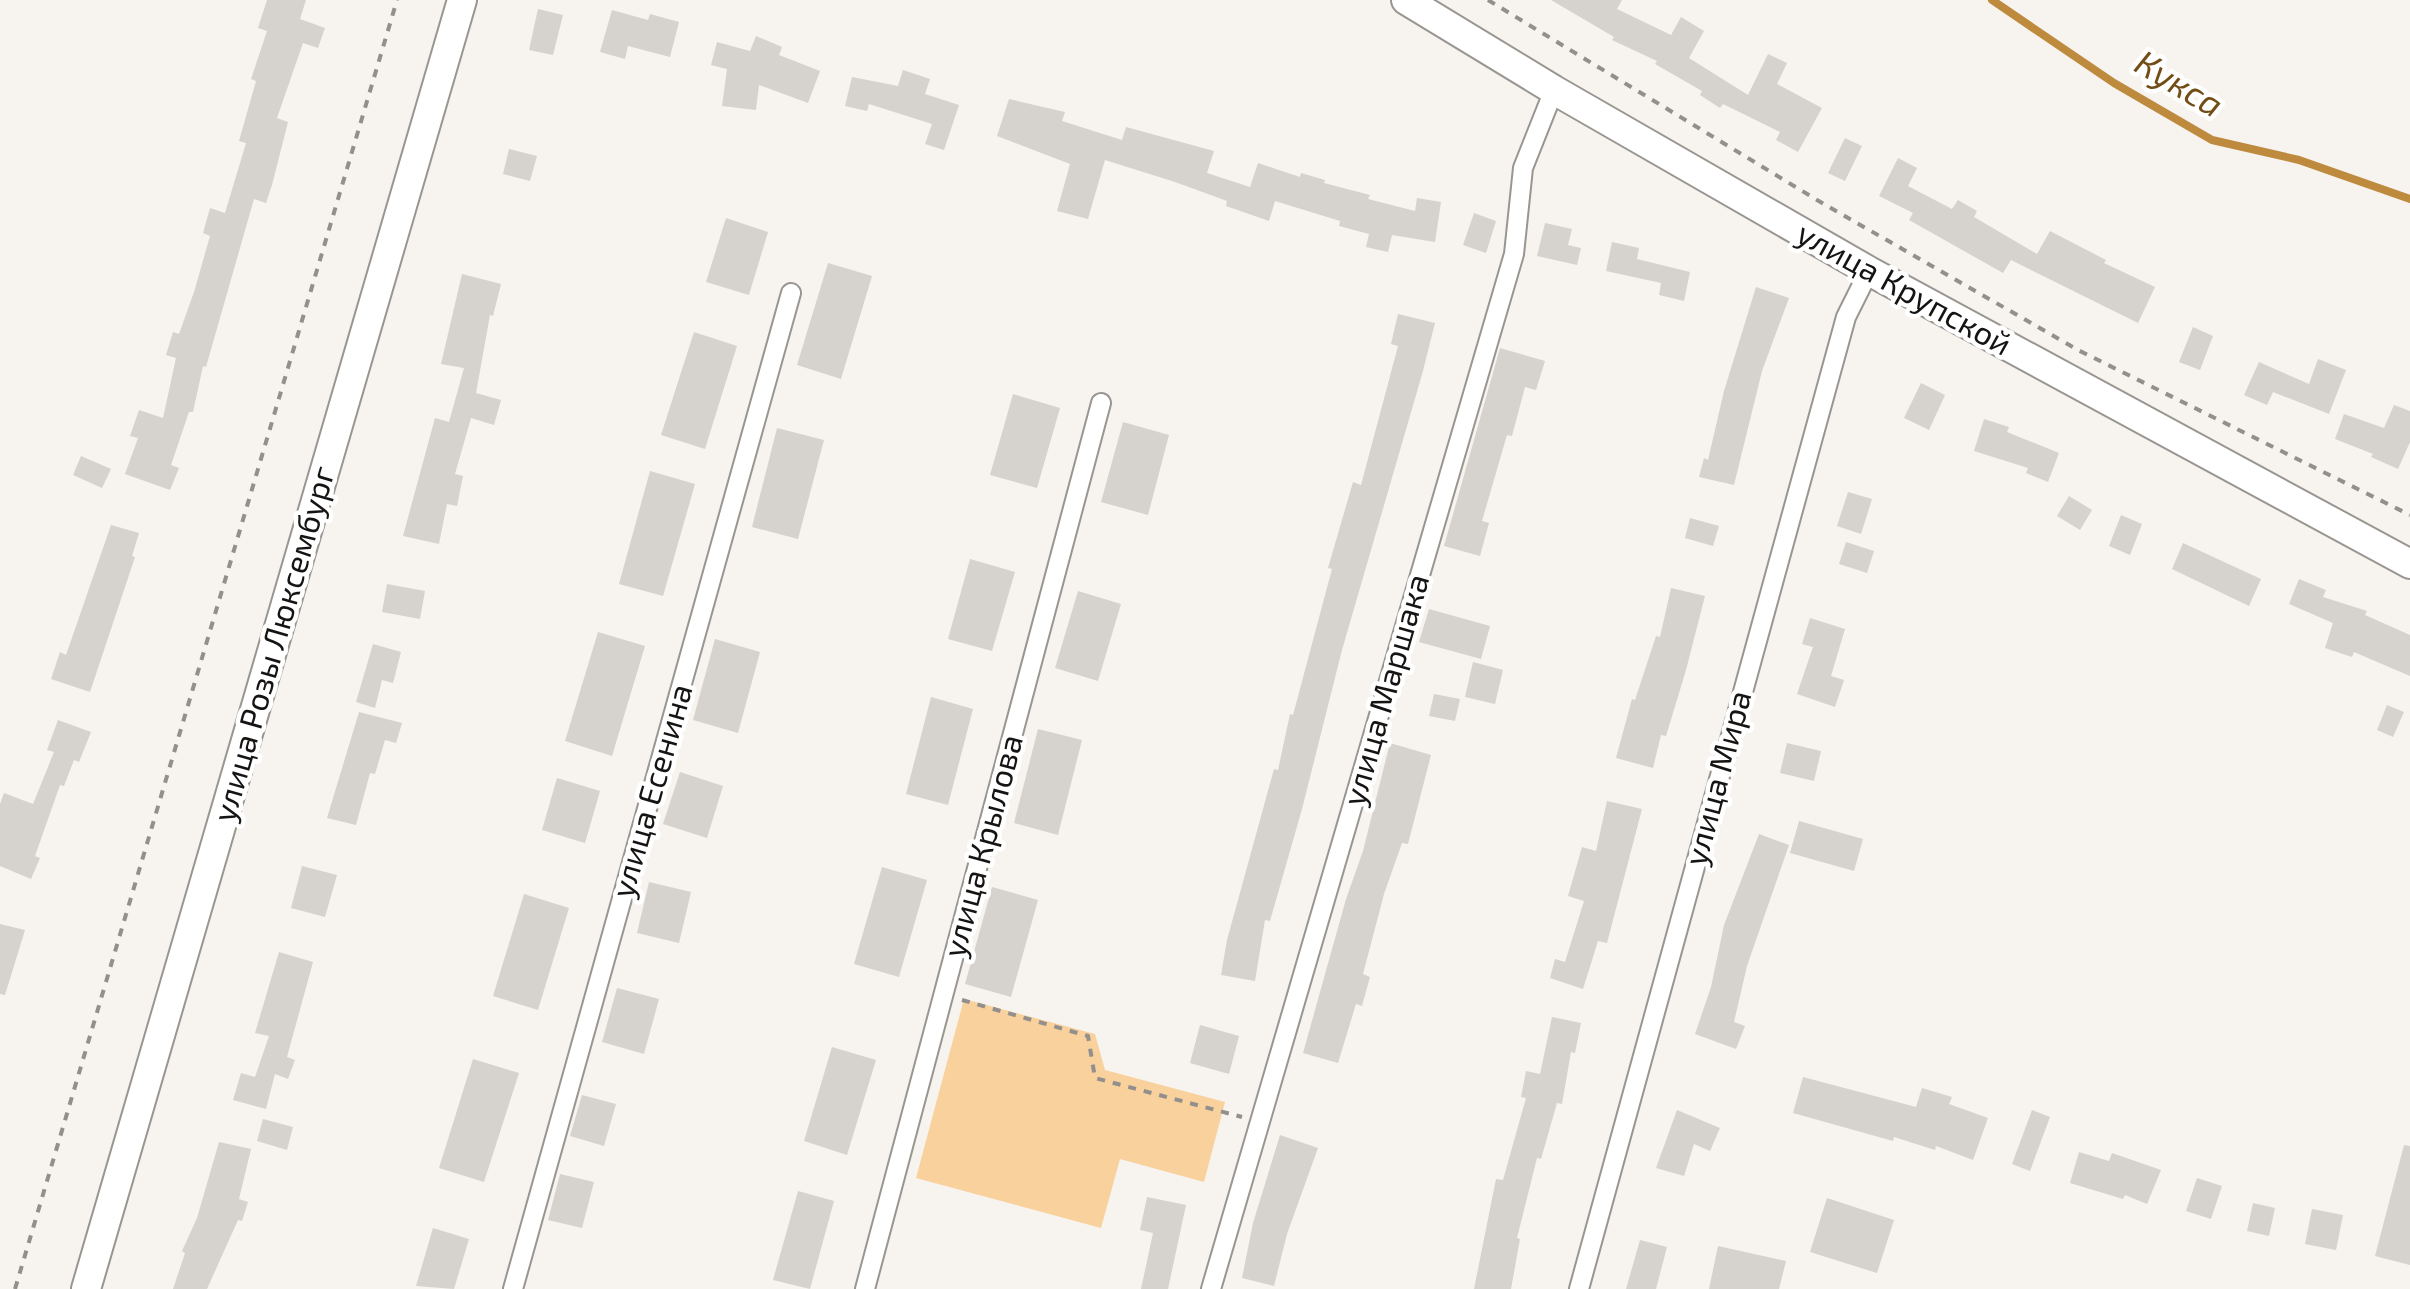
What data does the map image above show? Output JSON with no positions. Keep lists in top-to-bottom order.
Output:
{
  "streets": {
    "street": [
      "улица Крупской",
      "улица Розы Люксембург",
      "улица Маршака",
      "улица Мира",
      "улица Есенина",
      "улица Крылова"
    ]
  },
  "crossings": [
    ["улица Крупской", "улица Маршака"],
    ["улица Крупской", "улица Мира"]
  ],
  "water": ["Кукса"]
}
